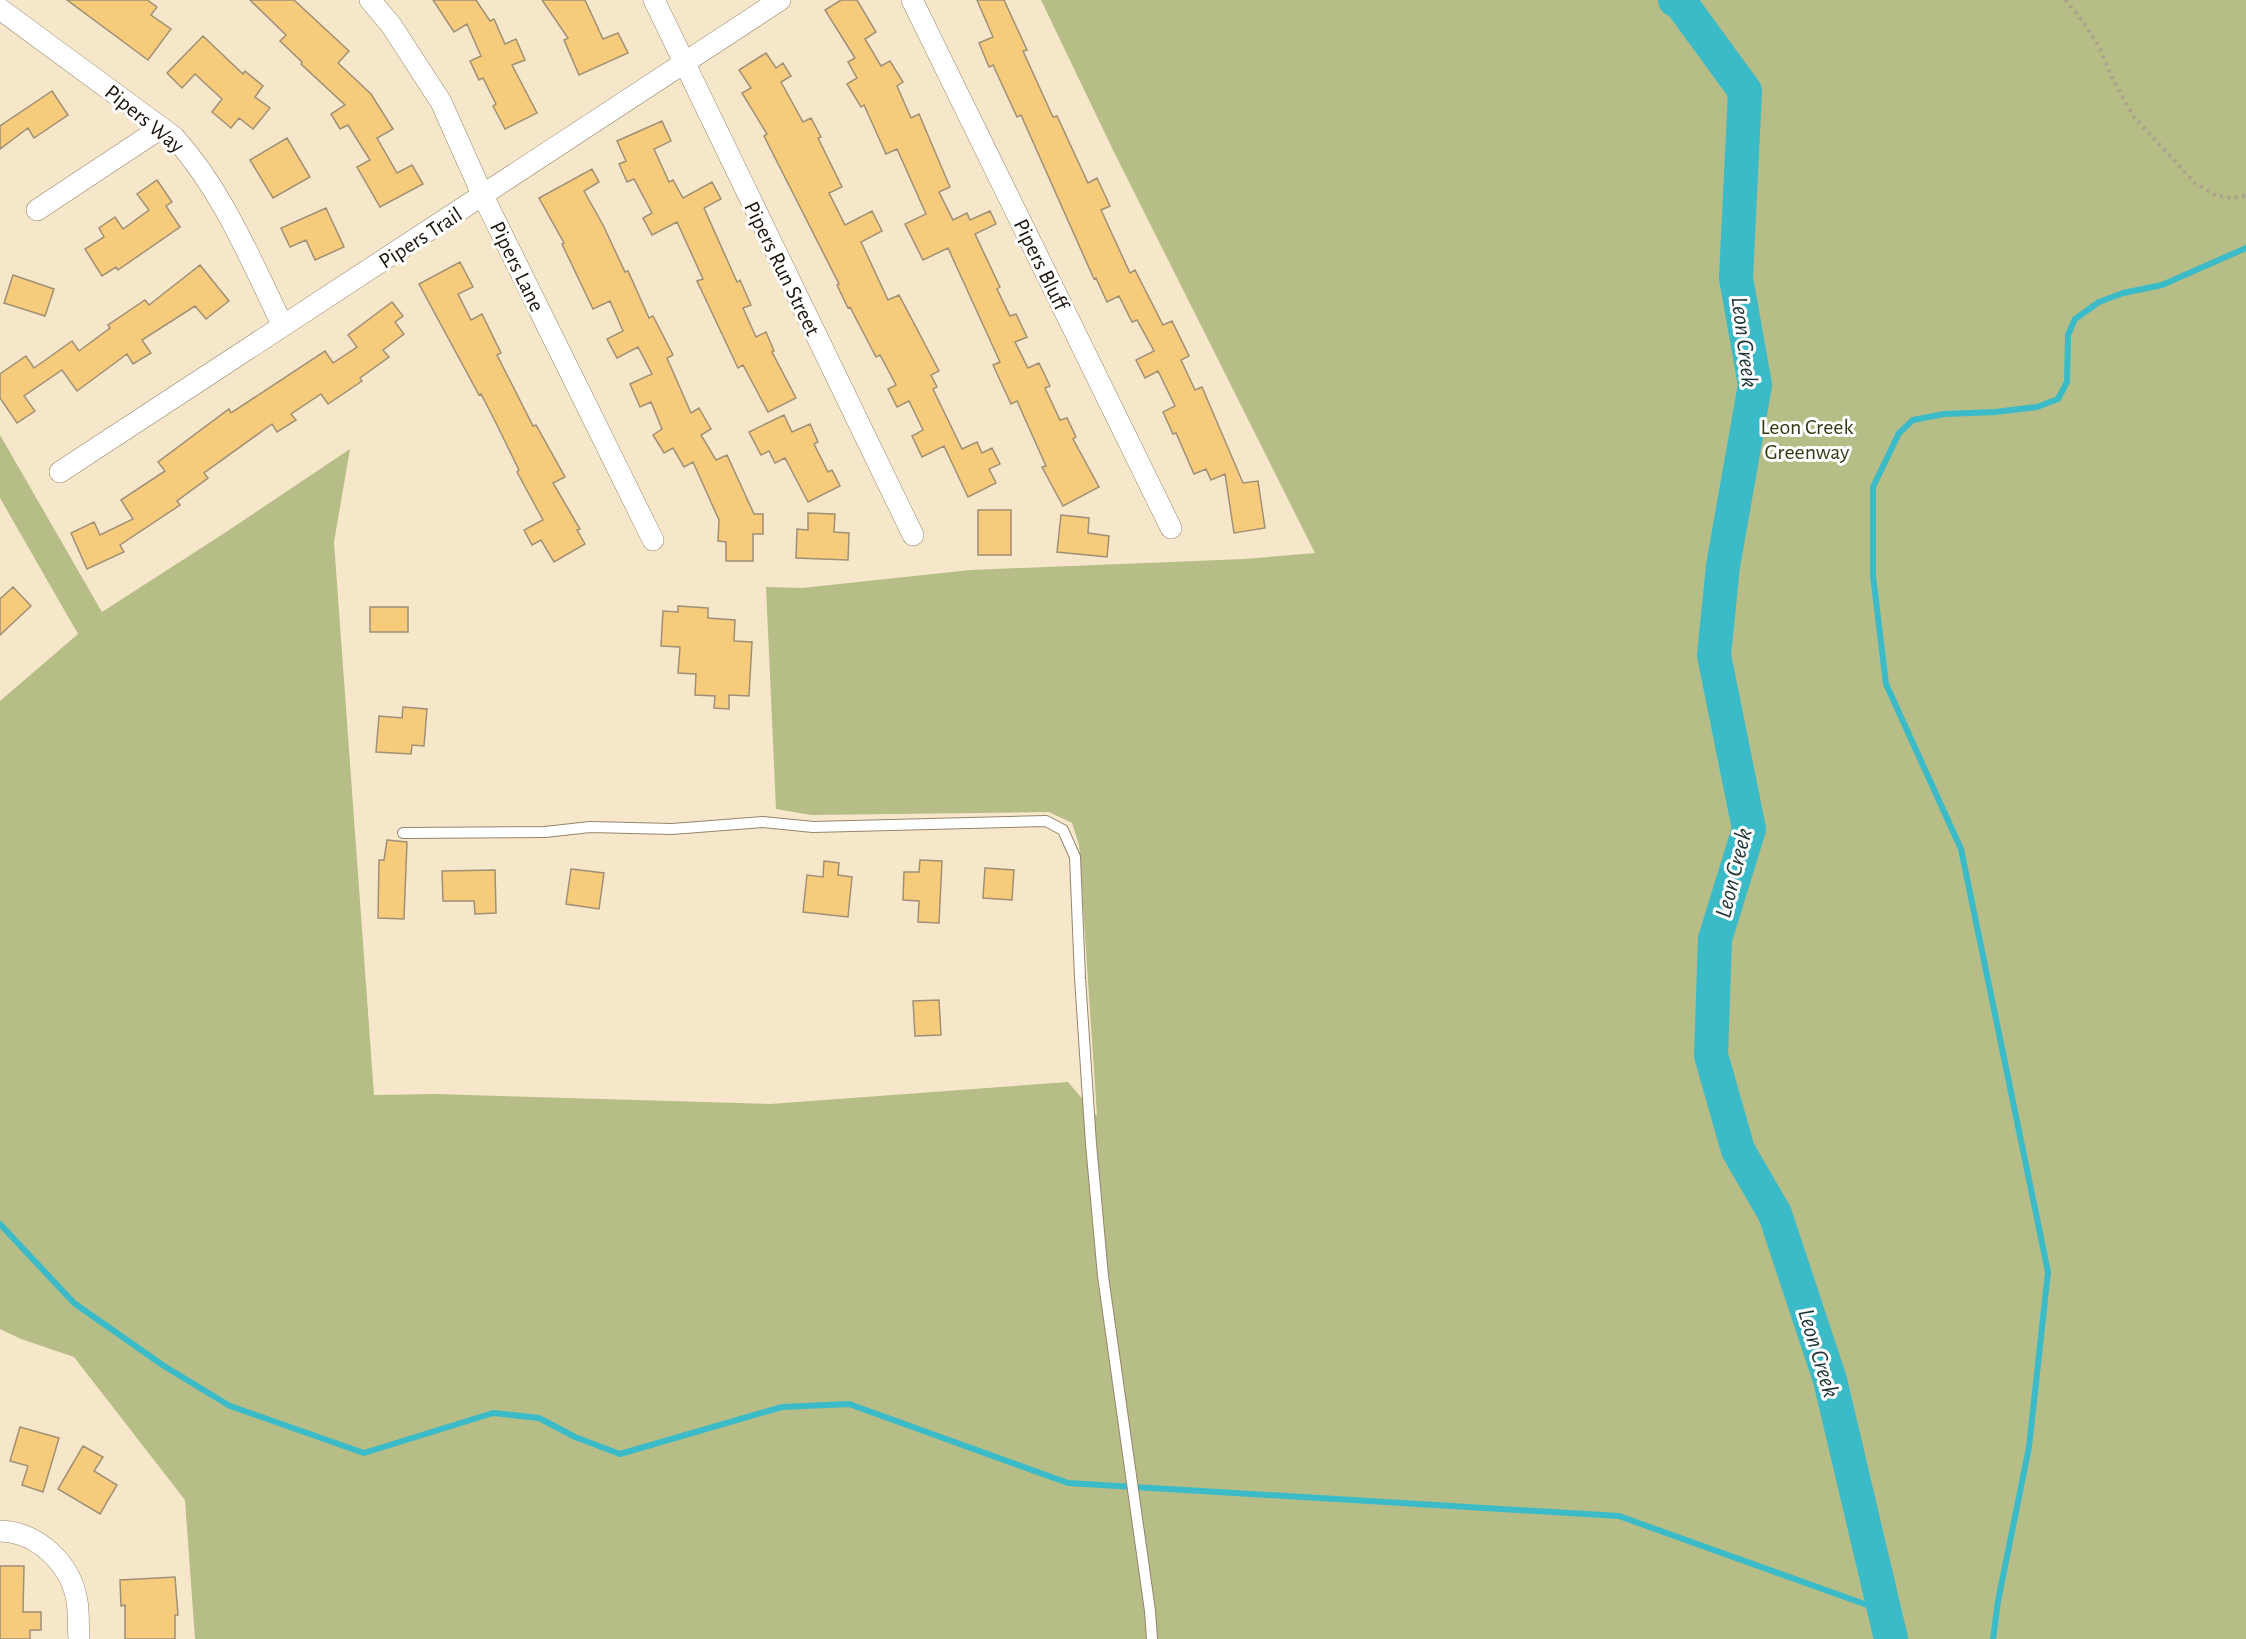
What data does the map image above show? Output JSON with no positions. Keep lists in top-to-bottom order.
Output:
{
  "streets": {
    "street": [
      "Pipers Way",
      "Pipers Trail",
      "Pipers Bluff",
      "Pipers Lane",
      "Pipers Run Street"
    ]
  },
  "crossings": [
    ["Pipers Way", "Pipers Trail"],
    ["Pipers Trail", "Pipers Lane"],
    ["Pipers Trail", "Pipers Run Street"]
  ],
  "water": ["Leon Creek"],
  "parks": ["Leon Creek Greenway"]
}
